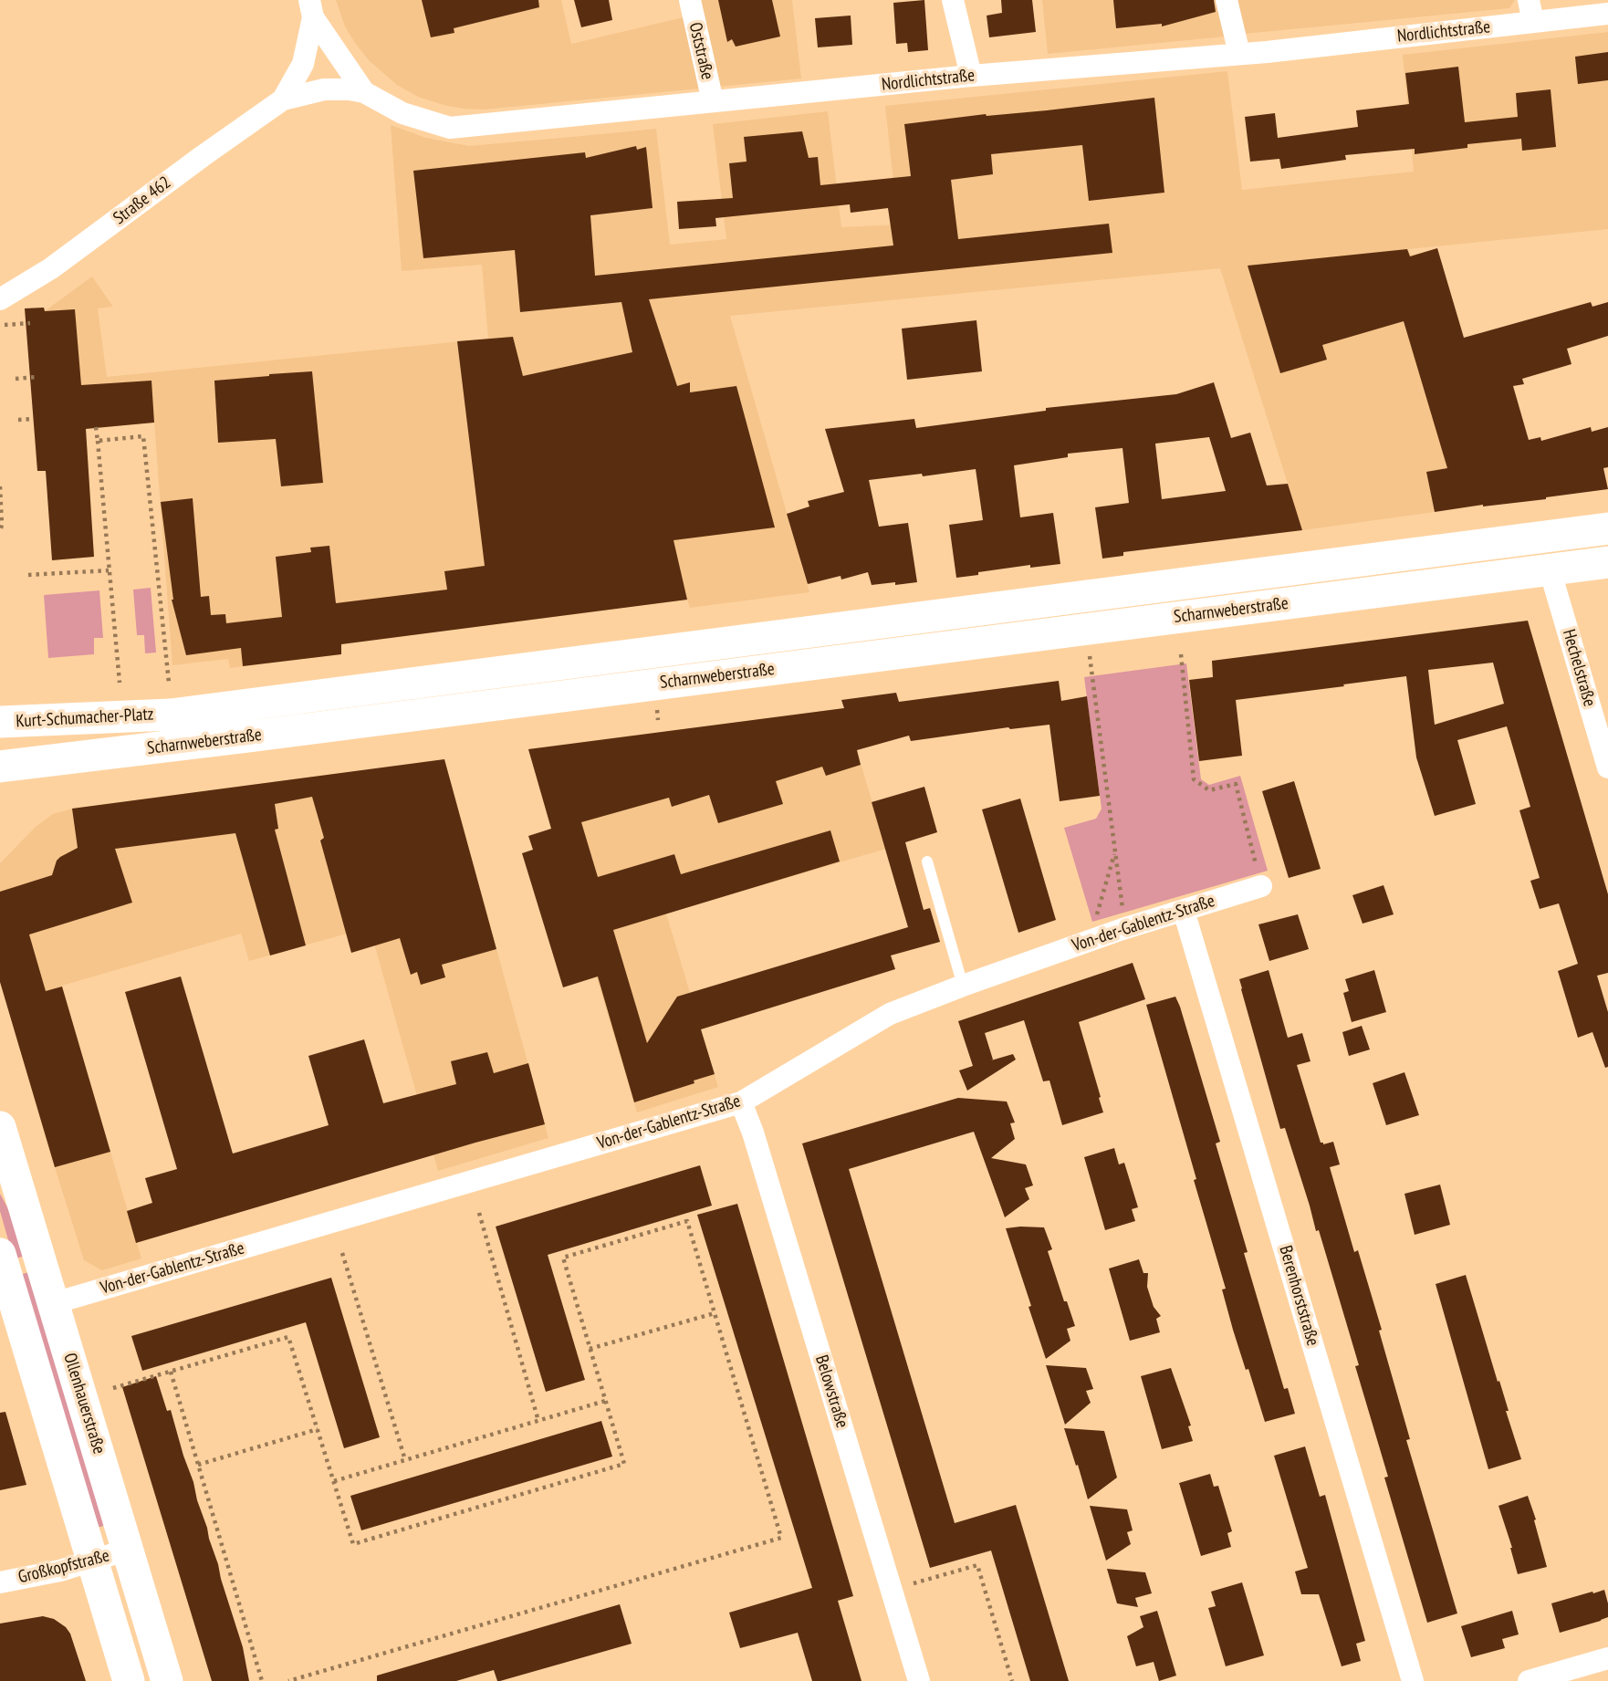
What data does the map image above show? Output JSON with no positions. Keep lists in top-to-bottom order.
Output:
{
  "streets": {
    "main road": ["Scharnweberstraße", "Kurt-Schumacher-Platz", "Ollenhauerstraße"],
    "street": [
      "Nordlichtstraße",
      "Oststraße",
      "Straße 462",
      "Hechelstraße",
      "Von-der-Gablentz-Straße",
      "Berenhorststraße",
      "Belowstraße",
      "Großkopfstraße"
    ]
  },
  "crossings": [
    ["Nordlichtstraße", "Oststraße"],
    ["Nordlichtstraße", "Straße 462"],
    ["Scharnweberstraße", "Hechelstraße"],
    ["Scharnweberstraße", "Kurt-Schumacher-Platz"],
    ["Von-der-Gablentz-Straße", "Berenhorststraße"],
    ["Von-der-Gablentz-Straße", "Belowstraße"],
    ["Von-der-Gablentz-Straße", "Ollenhauerstraße"],
    ["Ollenhauerstraße", "Großkopfstraße"]
  ]
}
